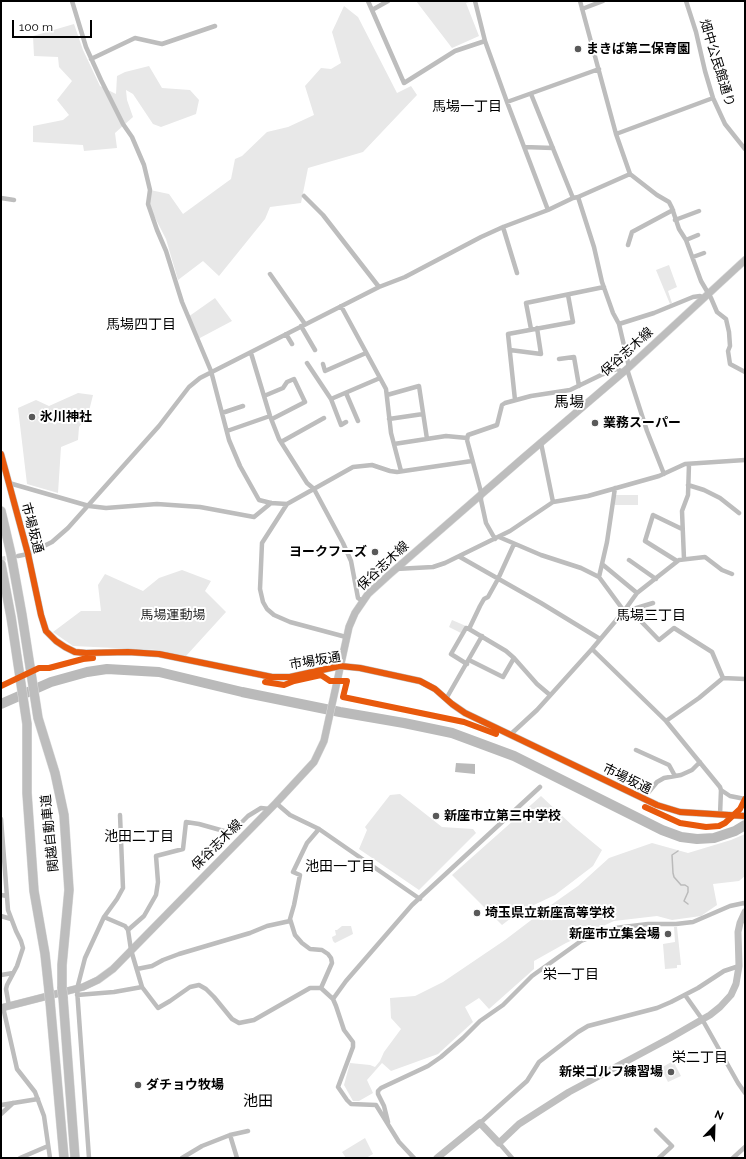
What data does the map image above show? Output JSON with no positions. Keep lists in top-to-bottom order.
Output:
{
  "streets": {
    "highway": ["関越自動車道"],
    "main road": ["保谷志木線"],
    "street": ["畑中公民館通り", "市場坂通"]
  },
  "crossings": [
    ["保谷志木線", "市場坂通"]
  ],
  "districts": [
    "馬場一丁目",
    "馬場四丁目",
    "馬場",
    "馬場三丁目",
    "池田二丁目",
    "池田一丁目",
    "栄一丁目",
    "栄二丁目",
    "池田"
  ],
  "parks": ["馬場運動場"],
  "places": [
    "まきば第二保育園",
    "氷川神社",
    "業務スーパー",
    "ヨークフーズ",
    "新座市立第三中学校",
    "埼玉県立新座高等学校",
    "新座市立集会場",
    "新栄ゴルフ練習場",
    "ダチョウ牧場"
  ],
  "scale_bar": "100 m",
  "north": "top right"
}
